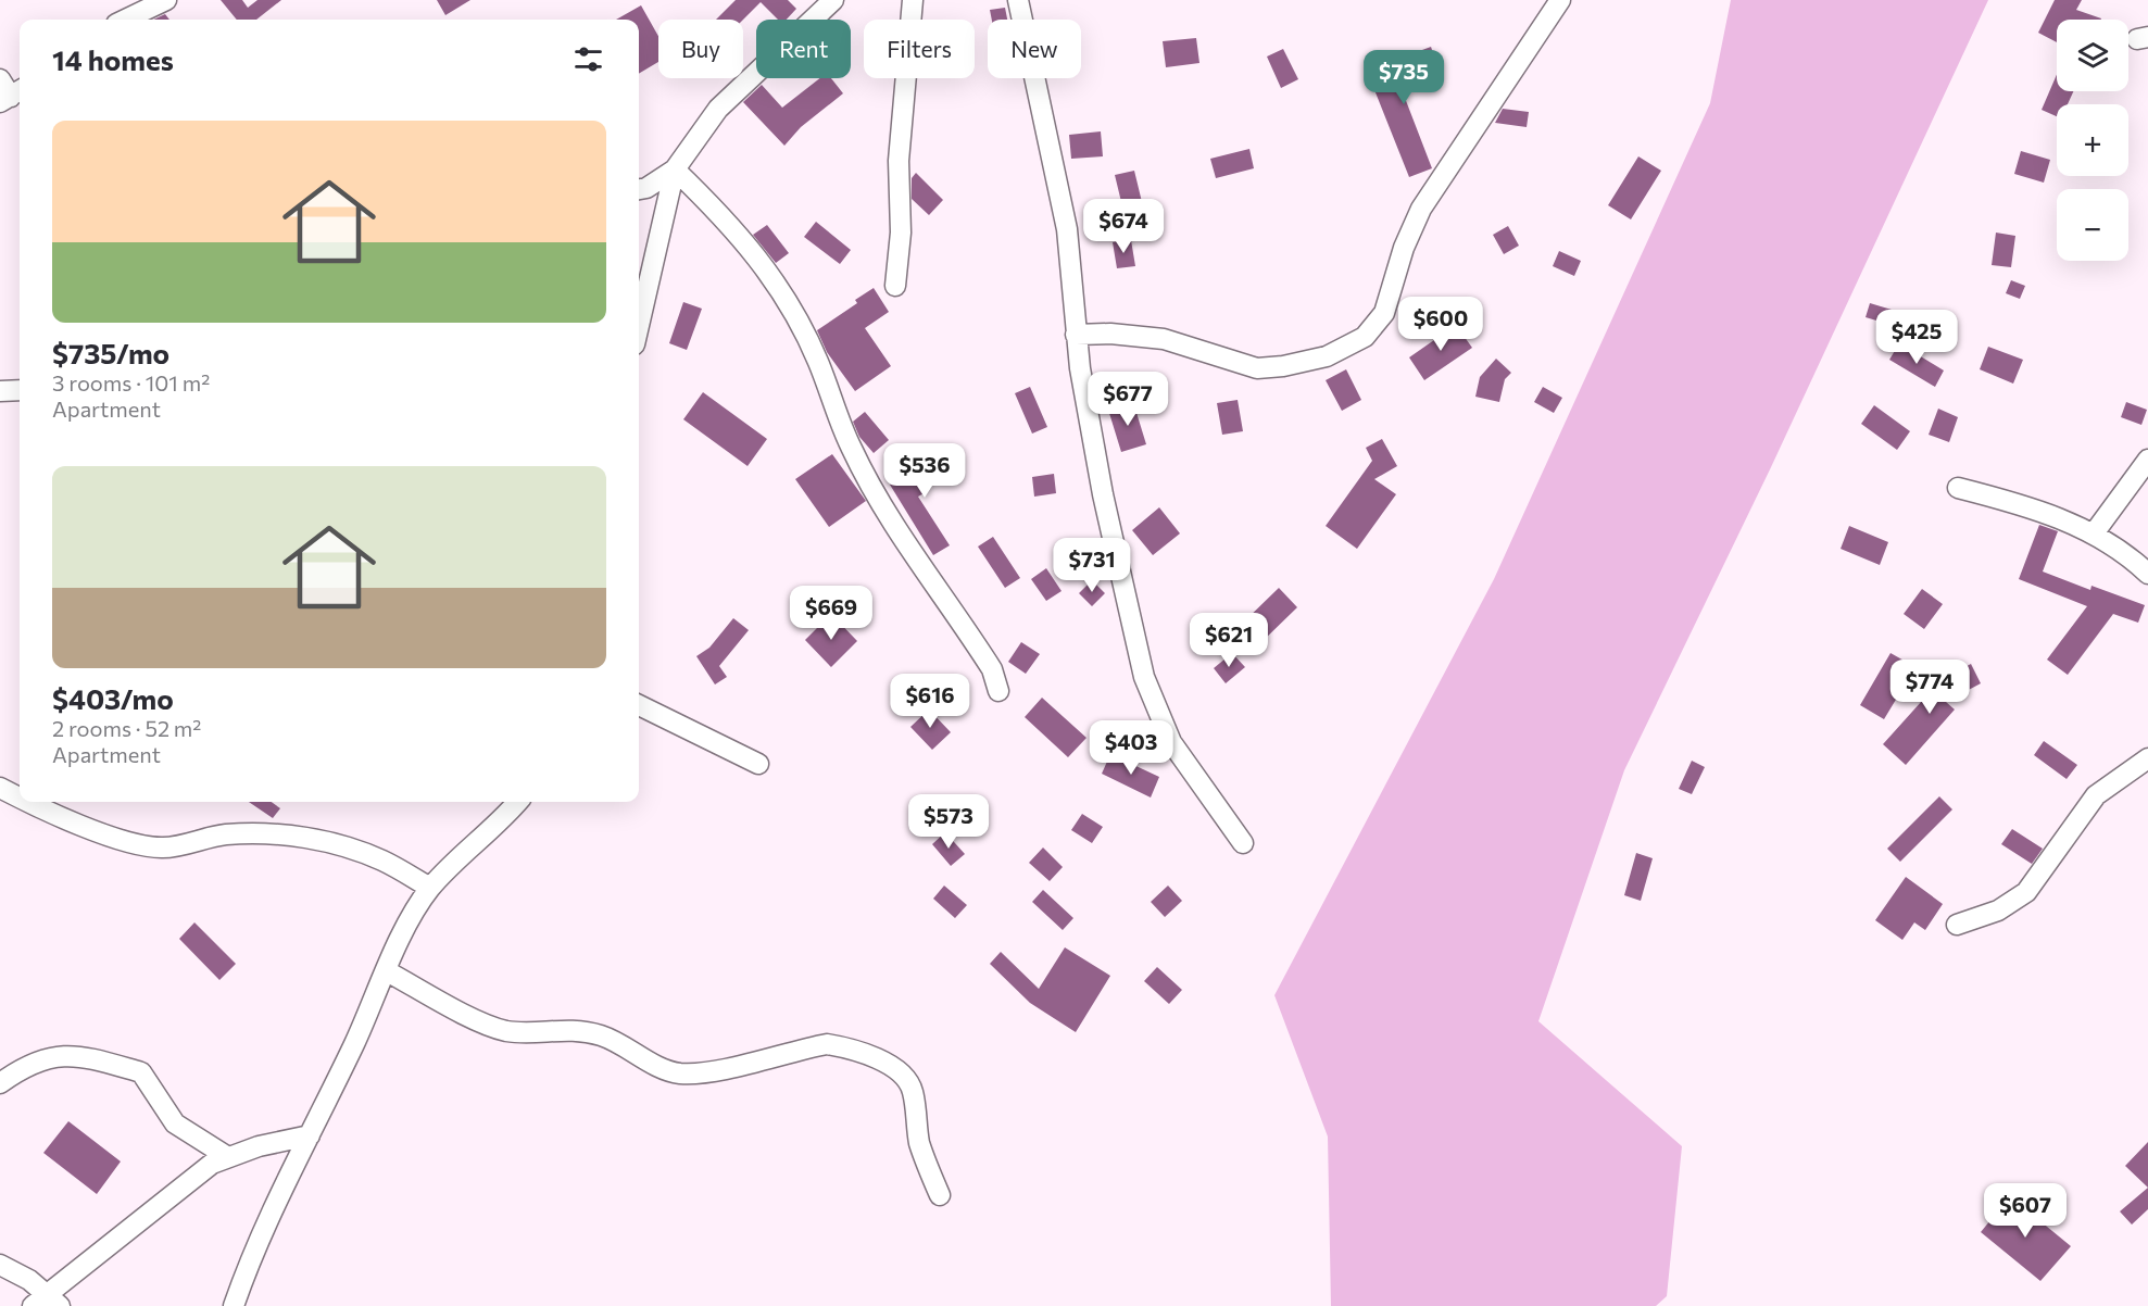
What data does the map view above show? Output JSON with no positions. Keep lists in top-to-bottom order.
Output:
{
  "page": {
    "map_buttons": ["+", "−"],
    "chip": [
      "Buy",
      "Rent",
      "Filters",
      "New"
    ],
    "heading": "14 homes",
    "price": [
      "$735",
      "$674",
      "$600",
      "$425",
      "$677",
      "$536",
      "$731",
      "$669",
      "$621",
      "$774",
      "$616",
      "$403",
      "$573",
      "$607"
    ],
    "list": [
      {
        "name": "$735/mo",
        "note": "3 rooms · 101 m² · Apartment"
      },
      {
        "name": "$403/mo",
        "note": "2 rooms · 52 m² · Apartment"
      }
    ]
  }
}
